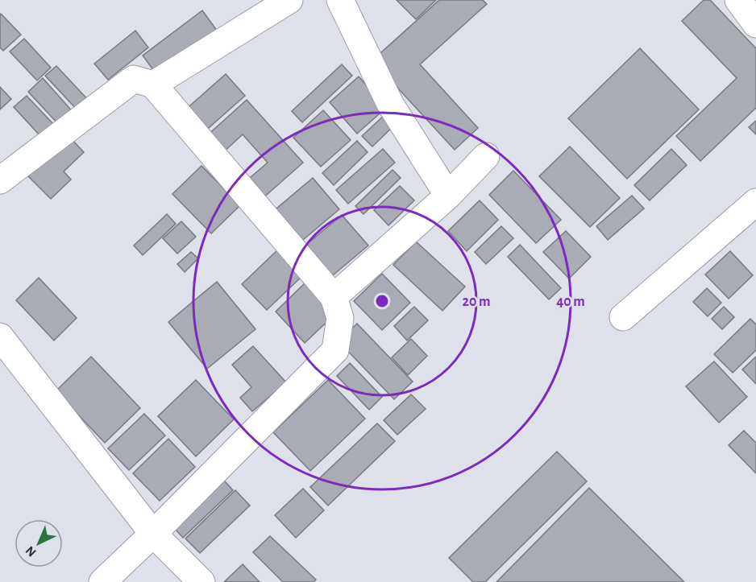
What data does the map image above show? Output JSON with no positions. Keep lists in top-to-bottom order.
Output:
{
  "north": "bottom left",
  "rings": ["20 m", "40 m"]
}
